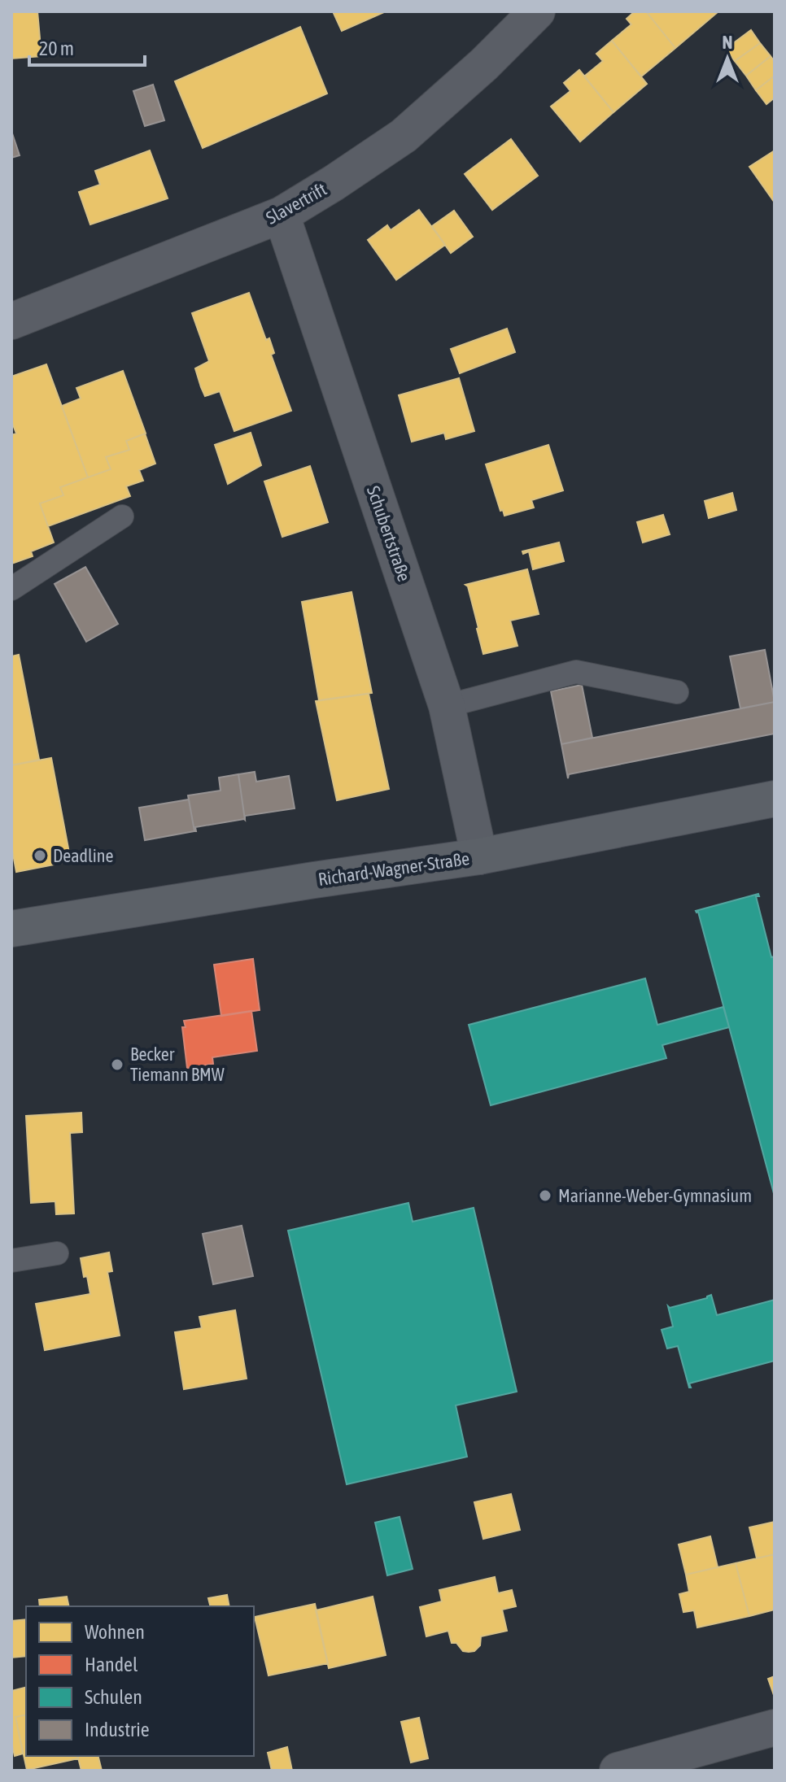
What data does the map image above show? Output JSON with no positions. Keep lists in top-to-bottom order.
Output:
{
  "streets": {
    "main road": ["Richard-Wagner-Straße"],
    "street": ["Slavertrift", "Schubertstraße"]
  },
  "crossings": [
    ["Slavertrift", "Schubertstraße"],
    ["Schubertstraße", "Richard-Wagner-Straße"]
  ],
  "places": ["Deadline", "Becker Tiemann BMW", "Marianne-Weber-Gymnasium"],
  "legend": [
    "Wohnen",
    "Handel",
    "Schulen",
    "Industrie"
  ],
  "scale_bar": "20 m",
  "north": "top"
}
